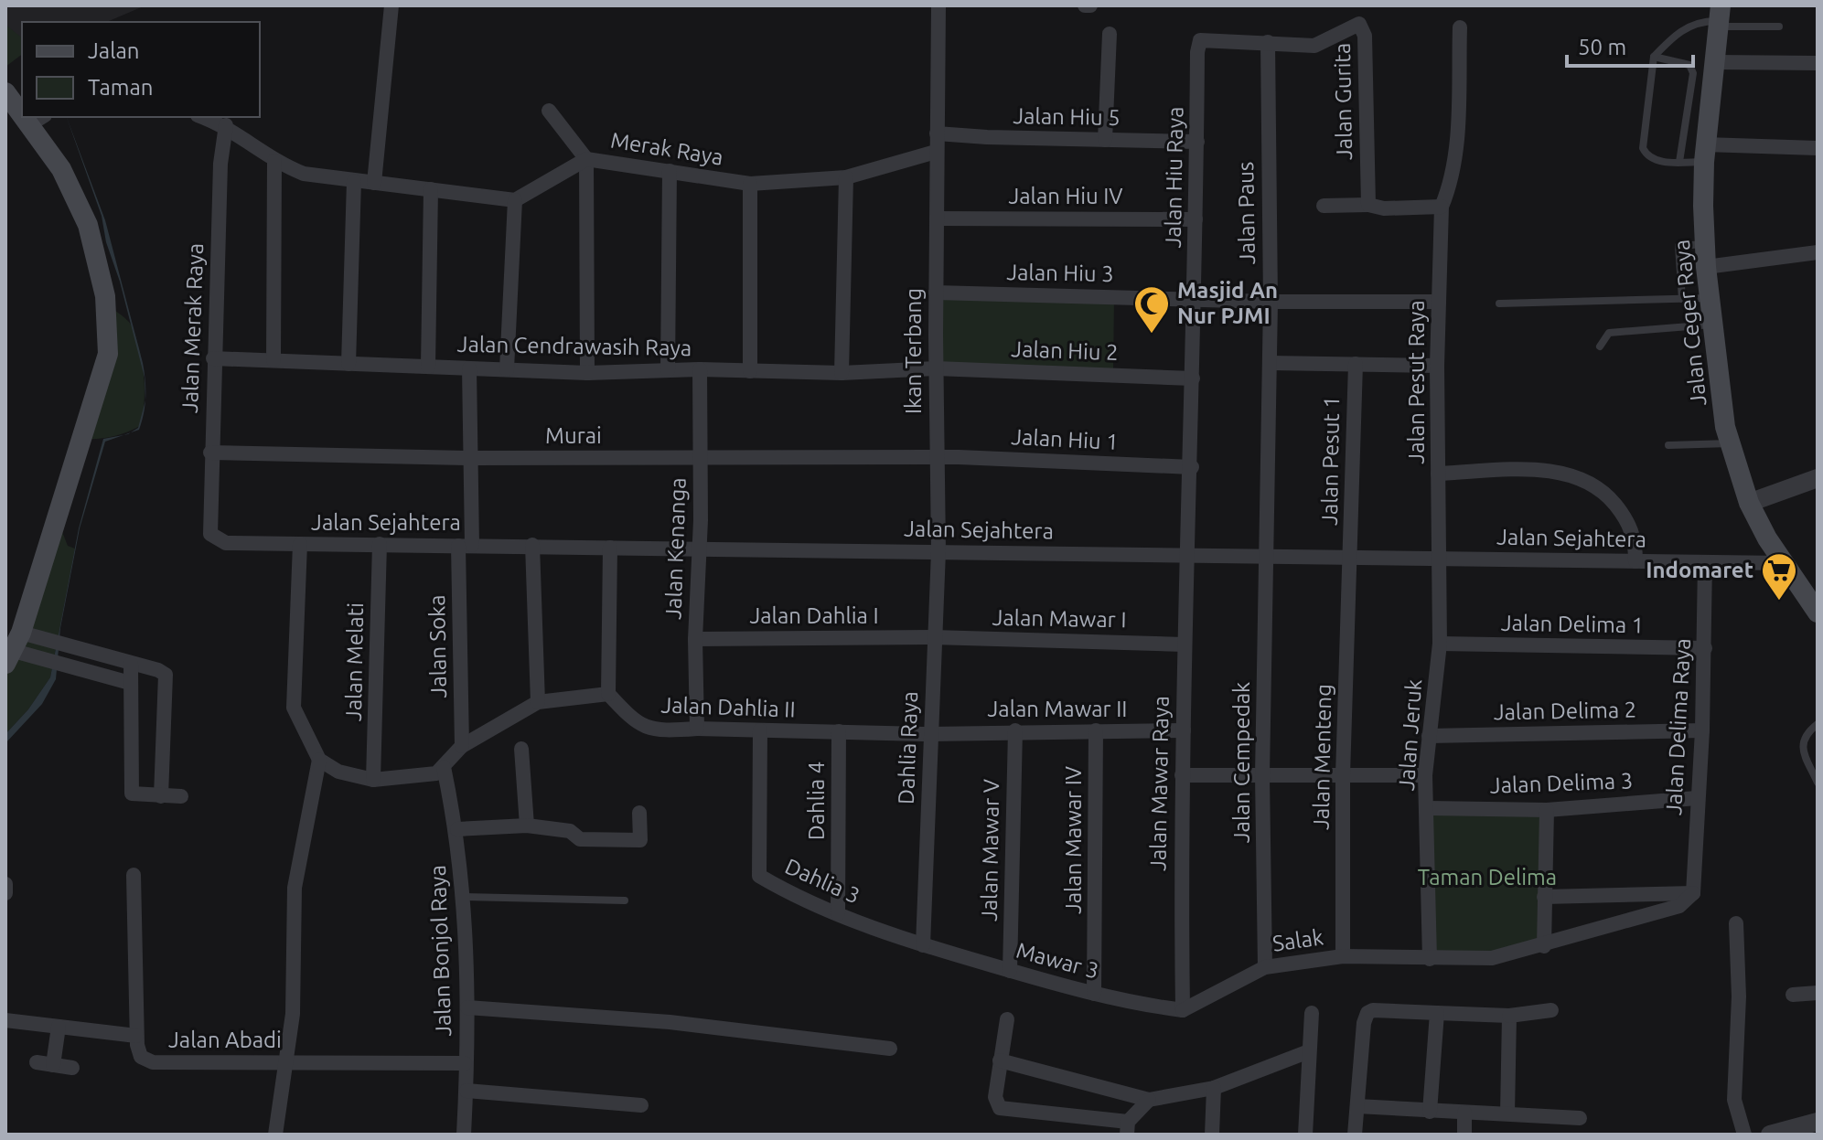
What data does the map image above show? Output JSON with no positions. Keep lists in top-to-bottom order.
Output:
{
  "streets": {
    "main road": ["Jalan Ceger Raya"],
    "street": [
      "Jalan Gurita",
      "Jalan Hiu 5",
      "Merak Raya",
      "Jalan Hiu Raya",
      "Jalan Hiu IV",
      "Jalan Paus",
      "Jalan Hiu 3",
      "Jalan Merak Raya",
      "Jalan Cendrawasih Raya",
      "Ikan Terbang",
      "Jalan Hiu 2",
      "Jalan Pesut Raya",
      "Murai",
      "Jalan Hiu 1",
      "Jalan Pesut 1",
      "Jalan Sejahtera",
      "Jalan Kenanga",
      "Jalan Dahlia I",
      "Jalan Mawar I",
      "Jalan Delima 1",
      "Jalan Soka",
      "Jalan Melati",
      "Jalan Dahlia II",
      "Jalan Mawar II",
      "Jalan Delima 2",
      "Jalan Delima Raya",
      "Jalan Jeruk",
      "Dahlia Raya",
      "Jalan Menteng",
      "Jalan Cempedak",
      "Jalan Mawar Raya",
      "Jalan Delima 3",
      "Dahlia 4",
      "Jalan Mawar IV",
      "Jalan Mawar V",
      "Dahlia 3",
      "Salak",
      "Jalan Bonjol Raya",
      "Mawar 3",
      "Jalan Abadi"
    ]
  },
  "crossings": [
    ["Jalan Gurita", "Jalan Hiu Raya"],
    ["Jalan Gurita", "Jalan Paus"],
    ["Jalan Hiu 5", "Jalan Hiu Raya"],
    ["Jalan Hiu 5", "Ikan Terbang"],
    ["Merak Raya", "Ikan Terbang"],
    ["Jalan Hiu Raya", "Jalan Hiu IV"],
    ["Jalan Hiu Raya", "Jalan Paus"],
    ["Jalan Hiu Raya", "Jalan Hiu 3"],
    ["Jalan Hiu Raya", "Jalan Hiu 2"],
    ["Jalan Hiu Raya", "Jalan Hiu 1"],
    ["Jalan Hiu Raya", "Jalan Sejahtera"],
    ["Jalan Hiu Raya", "Jalan Mawar Raya"],
    ["Jalan Hiu IV", "Ikan Terbang"],
    ["Jalan Paus", "Jalan Hiu 3"],
    ["Jalan Paus", "Jalan Sejahtera"],
    ["Jalan Paus", "Jalan Cempedak"],
    ["Jalan Hiu 3", "Ikan Terbang"],
    ["Jalan Hiu 3", "Jalan Pesut Raya"],
    ["Jalan Ceger Raya", "Jalan Sejahtera"],
    ["Jalan Merak Raya", "Jalan Cendrawasih Raya"],
    ["Jalan Merak Raya", "Murai"],
    ["Jalan Merak Raya", "Jalan Sejahtera"],
    ["Jalan Cendrawasih Raya", "Ikan Terbang"],
    ["Jalan Cendrawasih Raya", "Jalan Hiu 2"],
    ["Jalan Cendrawasih Raya", "Jalan Kenanga"],
    ["Jalan Cendrawasih Raya", "Jalan Soka"],
    ["Ikan Terbang", "Jalan Hiu 2"],
    ["Ikan Terbang", "Murai"],
    ["Ikan Terbang", "Jalan Hiu 1"],
    ["Ikan Terbang", "Jalan Sejahtera"],
    ["Ikan Terbang", "Dahlia Raya"],
    ["Jalan Pesut Raya", "Jalan Sejahtera"],
    ["Jalan Pesut Raya", "Jalan Jeruk"],
    ["Murai", "Jalan Hiu 1"],
    ["Murai", "Jalan Kenanga"],
    ["Murai", "Jalan Soka"],
    ["Jalan Pesut 1", "Jalan Sejahtera"],
    ["Jalan Pesut 1", "Jalan Menteng"],
    ["Jalan Sejahtera", "Jalan Kenanga"],
    ["Jalan Sejahtera", "Jalan Soka"],
    ["Jalan Sejahtera", "Jalan Melati"],
    ["Jalan Sejahtera", "Jalan Delima Raya"],
    ["Jalan Sejahtera", "Jalan Jeruk"],
    ["Jalan Sejahtera", "Dahlia Raya"],
    ["Jalan Sejahtera", "Jalan Menteng"],
    ["Jalan Sejahtera", "Jalan Cempedak"],
    ["Jalan Sejahtera", "Jalan Mawar Raya"],
    ["Jalan Kenanga", "Jalan Dahlia I"],
    ["Jalan Kenanga", "Jalan Dahlia II"],
    ["Jalan Dahlia I", "Jalan Mawar I"],
    ["Jalan Dahlia I", "Dahlia Raya"],
    ["Jalan Mawar I", "Dahlia Raya"],
    ["Jalan Mawar I", "Jalan Mawar Raya"],
    ["Jalan Delima 1", "Jalan Delima Raya"],
    ["Jalan Delima 1", "Jalan Jeruk"],
    ["Jalan Dahlia II", "Jalan Mawar II"],
    ["Jalan Dahlia II", "Dahlia Raya"],
    ["Jalan Dahlia II", "Dahlia 4"],
    ["Jalan Dahlia II", "Dahlia 3"],
    ["Jalan Mawar II", "Dahlia Raya"],
    ["Jalan Mawar II", "Jalan Mawar Raya"],
    ["Jalan Mawar II", "Jalan Mawar IV"],
    ["Jalan Mawar II", "Jalan Mawar V"],
    ["Jalan Delima 2", "Jalan Delima Raya"],
    ["Jalan Delima 2", "Jalan Jeruk"],
    ["Jalan Delima Raya", "Jalan Delima 3"],
    ["Jalan Delima Raya", "Salak"],
    ["Jalan Jeruk", "Jalan Delima 3"],
    ["Jalan Jeruk", "Salak"],
    ["Dahlia Raya", "Dahlia 3"],
    ["Dahlia Raya", "Mawar 3"],
    ["Jalan Menteng", "Salak"],
    ["Jalan Cempedak", "Salak"],
    ["Jalan Mawar Raya", "Salak"],
    ["Jalan Mawar Raya", "Mawar 3"],
    ["Dahlia 4", "Dahlia 3"],
    ["Jalan Mawar IV", "Mawar 3"],
    ["Jalan Mawar V", "Mawar 3"],
    ["Dahlia 3", "Mawar 3"],
    ["Salak", "Mawar 3"],
    ["Jalan Bonjol Raya", "Jalan Abadi"]
  ],
  "parks": ["Taman Delima"],
  "places": {
    "mosque": ["Masjid An Nur PJMI"],
    "supermarket": ["Indomaret"]
  },
  "legend": ["Jalan", "Taman"],
  "scale_bar": "50 m"
}
